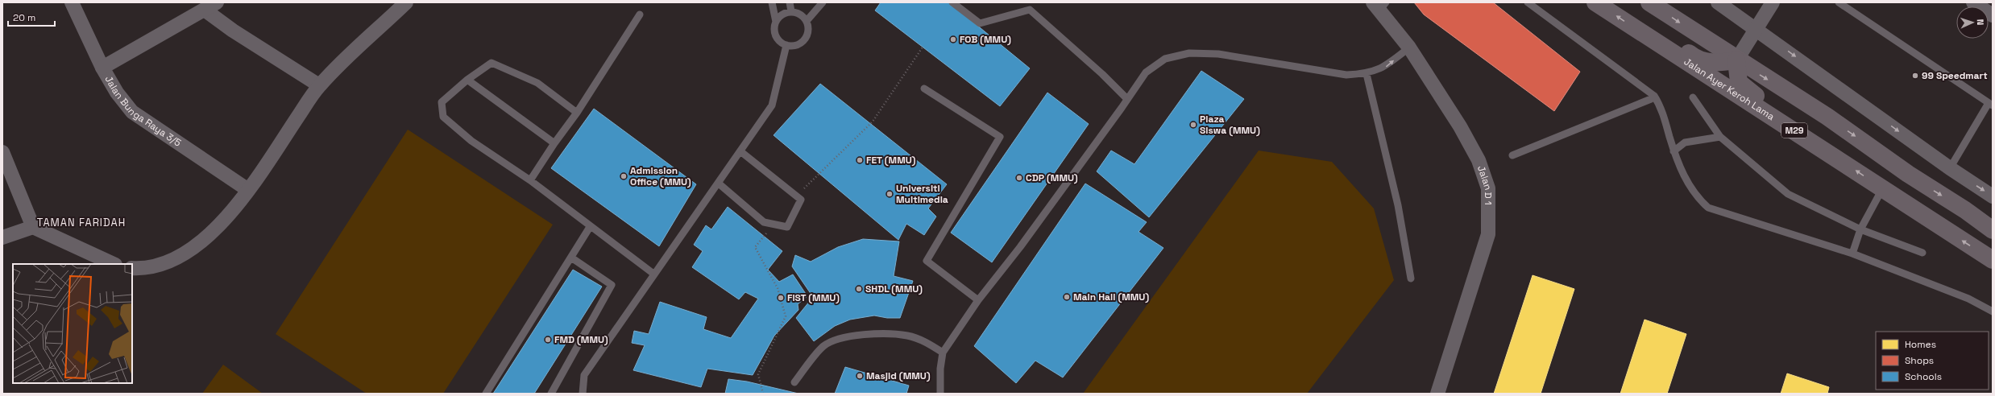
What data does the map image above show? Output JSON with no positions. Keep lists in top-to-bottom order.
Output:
{
  "streets": {
    "main road": ["Jalan Ayer Keroh Lama", "M29"],
    "street": ["Jalan Bunga Raya 3/5", "Jalan D 1"]
  },
  "districts": ["TAMAN FARIDAH"],
  "places": [
    "FOB (MMU)",
    "99 Speedmart",
    "Plaza Siswa (MMU)",
    "FET (MMU)",
    "Admission Office (MMU)",
    "CDP (MMU)",
    "Universiti Multimedia",
    "SHDL (MMU)",
    "Main Hall (MMU)",
    "FIST (MMU)",
    "FMD (MMU)",
    "Masjid (MMU)"
  ],
  "legend": ["Homes", "Shops", "Schools"],
  "scale_bar": "20 m",
  "north": "right"
}
